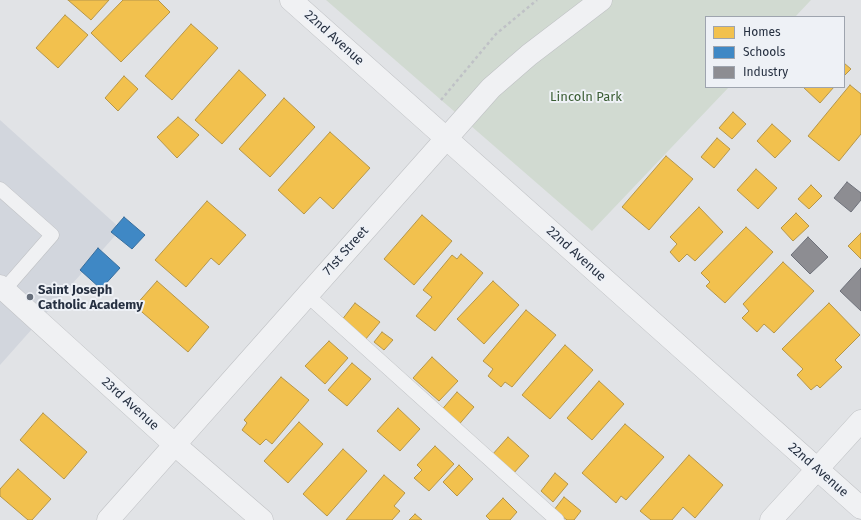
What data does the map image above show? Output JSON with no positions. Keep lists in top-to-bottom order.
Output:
{
  "streets": {
    "street": ["22nd Avenue", "71st Street", "23rd Avenue"]
  },
  "crossings": [
    ["22nd Avenue", "71st Street"],
    ["71st Street", "23rd Avenue"]
  ],
  "parks": ["Lincoln Park"],
  "places": ["Saint Joseph Catholic Academy"],
  "legend": ["Homes", "Schools", "Industry"]
}
